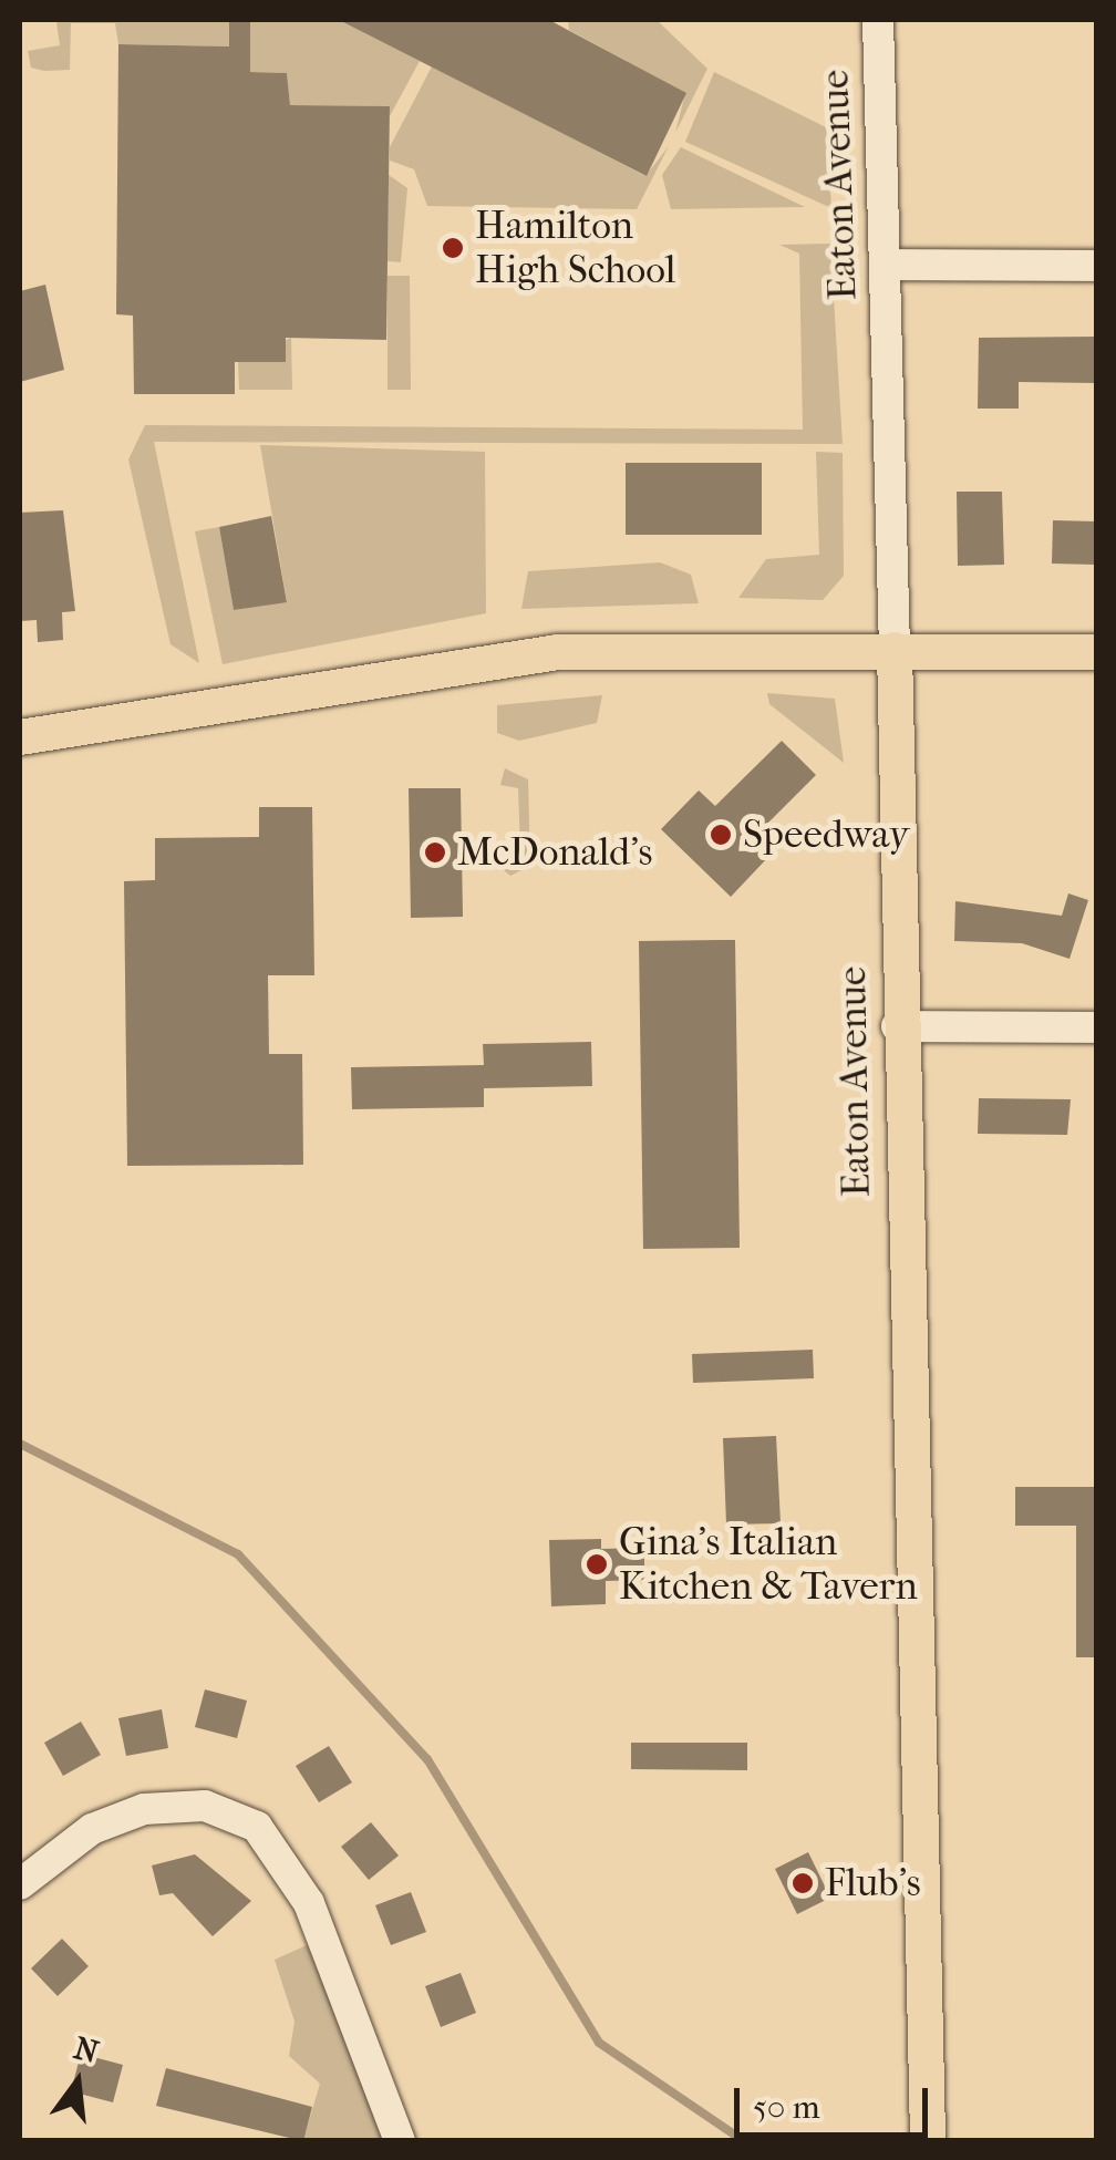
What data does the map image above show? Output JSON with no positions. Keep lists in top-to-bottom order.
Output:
{
  "streets": {
    "main road": ["Eaton Avenue"]
  },
  "places": [
    "Hamilton High School",
    "Speedway",
    "McDonald's",
    "Gina's Italian Kitchen & Tavern",
    "Flub's"
  ],
  "scale_bar": "50 m",
  "north": "top"
}
